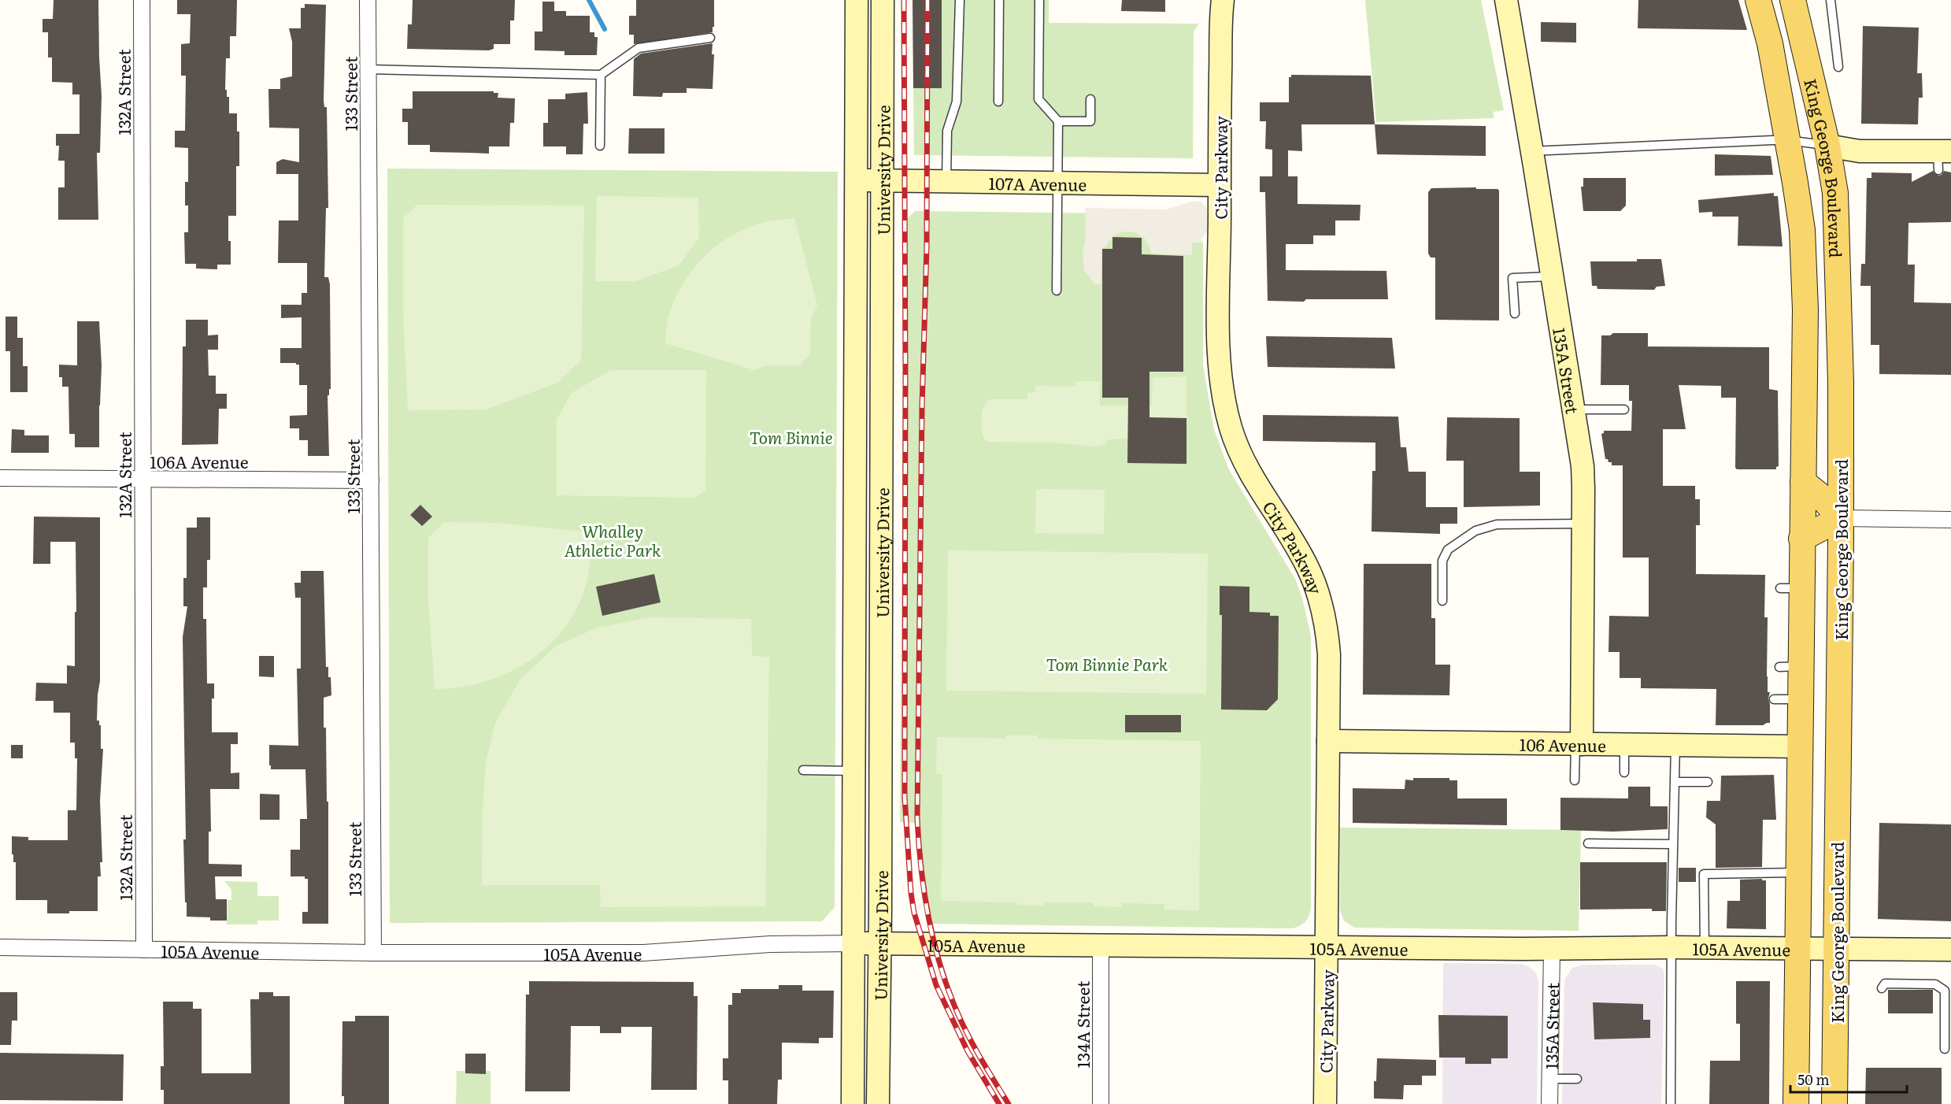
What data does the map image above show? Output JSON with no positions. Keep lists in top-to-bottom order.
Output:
{
  "streets": {
    "main road": ["King George Boulevard"],
    "street": [
      "132A Street",
      "133 Street",
      "City Parkway",
      "University Drive",
      "107A Avenue",
      "135A Street",
      "106A Avenue",
      "106 Avenue",
      "105A Avenue",
      "134A Street"
    ]
  },
  "crossings": [
    ["132A Street", "106A Avenue"],
    ["132A Street", "105A Avenue"],
    ["133 Street", "106A Avenue"],
    ["133 Street", "105A Avenue"],
    ["City Parkway", "107A Avenue"],
    ["City Parkway", "106 Avenue"],
    ["City Parkway", "105A Avenue"],
    ["King George Boulevard", "106 Avenue"],
    ["King George Boulevard", "105A Avenue"],
    ["University Drive", "107A Avenue"],
    ["University Drive", "105A Avenue"],
    ["135A Street", "106 Avenue"],
    ["135A Street", "105A Avenue"],
    ["105A Avenue", "134A Street"]
  ],
  "parks": ["Tom Binnie", "Whalley Athletic Park", "Tom Binnie Park"],
  "scale_bar": "50 m"
}
